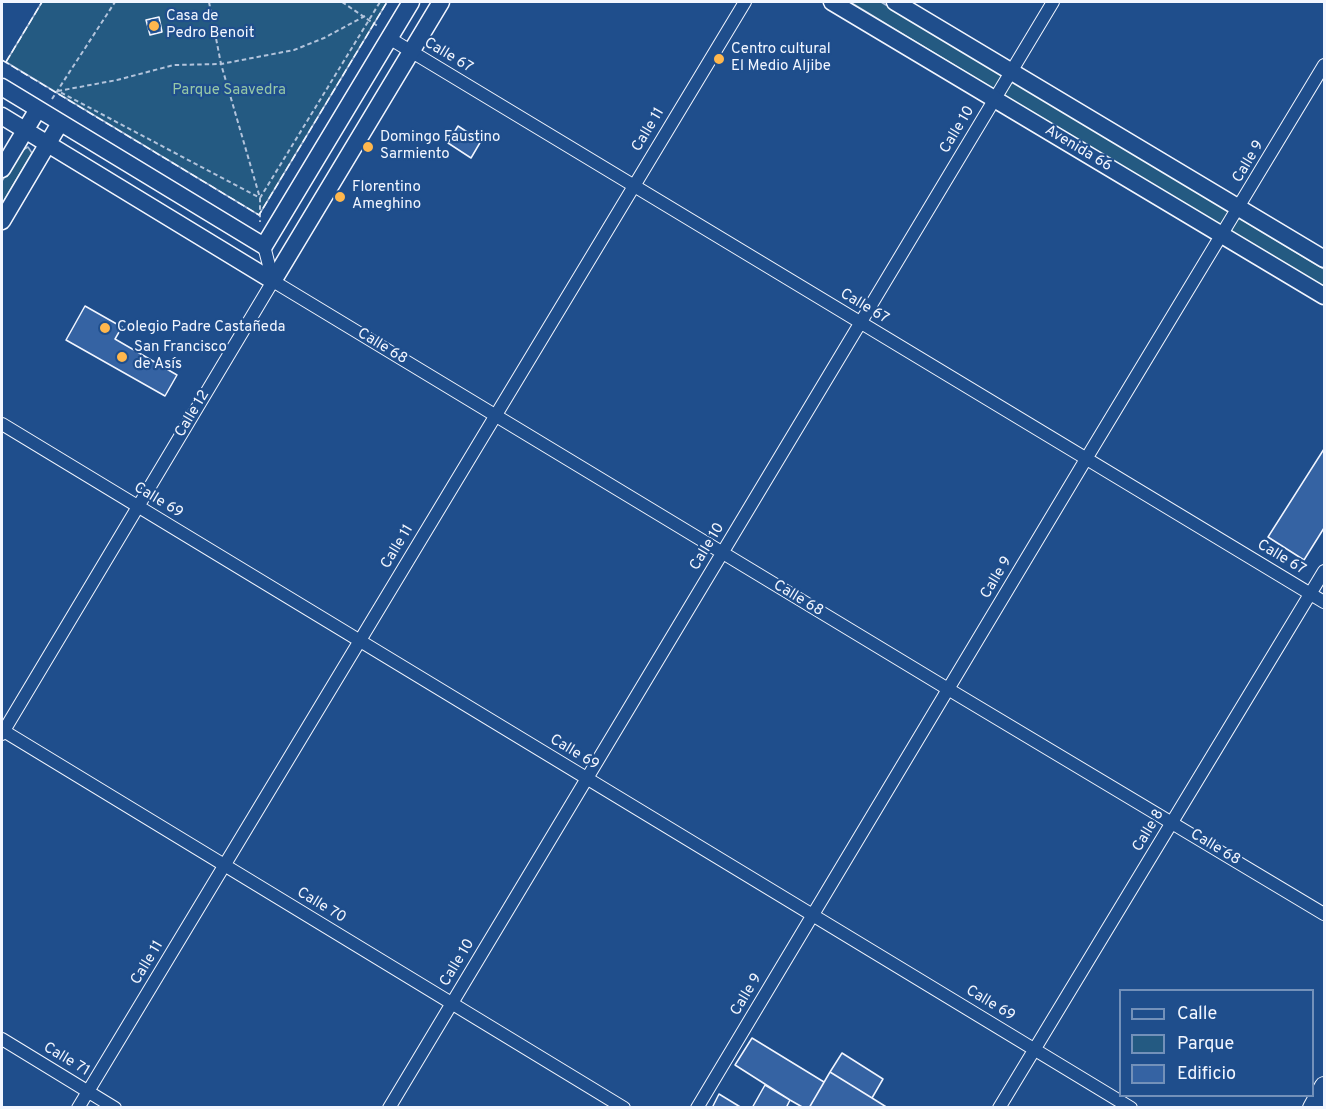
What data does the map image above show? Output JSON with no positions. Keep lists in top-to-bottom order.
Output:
{
  "streets": {
    "main road": ["Avenida 66", "Calle 68", "Calle 12"],
    "street": [
      "Calle 67",
      "Calle 11",
      "Calle 10",
      "Calle 9",
      "Calle 69",
      "Calle 8",
      "Calle 70",
      "Calle 71"
    ]
  },
  "crossings": [
    ["Calle 67", "Calle 11"],
    ["Calle 67", "Calle 10"],
    ["Calle 67", "Calle 9"],
    ["Calle 67", "Calle 12"],
    ["Calle 67", "Calle 8"],
    ["Calle 11", "Calle 68"],
    ["Calle 11", "Calle 69"],
    ["Calle 11", "Calle 70"],
    ["Calle 11", "Calle 71"],
    ["Calle 10", "Avenida 66"],
    ["Calle 10", "Calle 68"],
    ["Calle 10", "Calle 69"],
    ["Calle 10", "Calle 70"],
    ["Avenida 66", "Calle 9"],
    ["Calle 9", "Calle 68"],
    ["Calle 9", "Calle 69"],
    ["Calle 68", "Calle 12"],
    ["Calle 68", "Calle 8"],
    ["Calle 12", "Calle 69"],
    ["Calle 12", "Calle 70"],
    ["Calle 69", "Calle 8"]
  ],
  "parks": ["Parque Saavedra"],
  "places": [
    "Casa de Pedro Benoit",
    "Centro cultural El Medio Aljibe",
    "Domingo Faustino Sarmiento",
    "Florentino Ameghino",
    "Colegio Padre Castañeda",
    "San Francisco de Asís"
  ],
  "legend": ["Calle", "Parque", "Edificio"]
}
